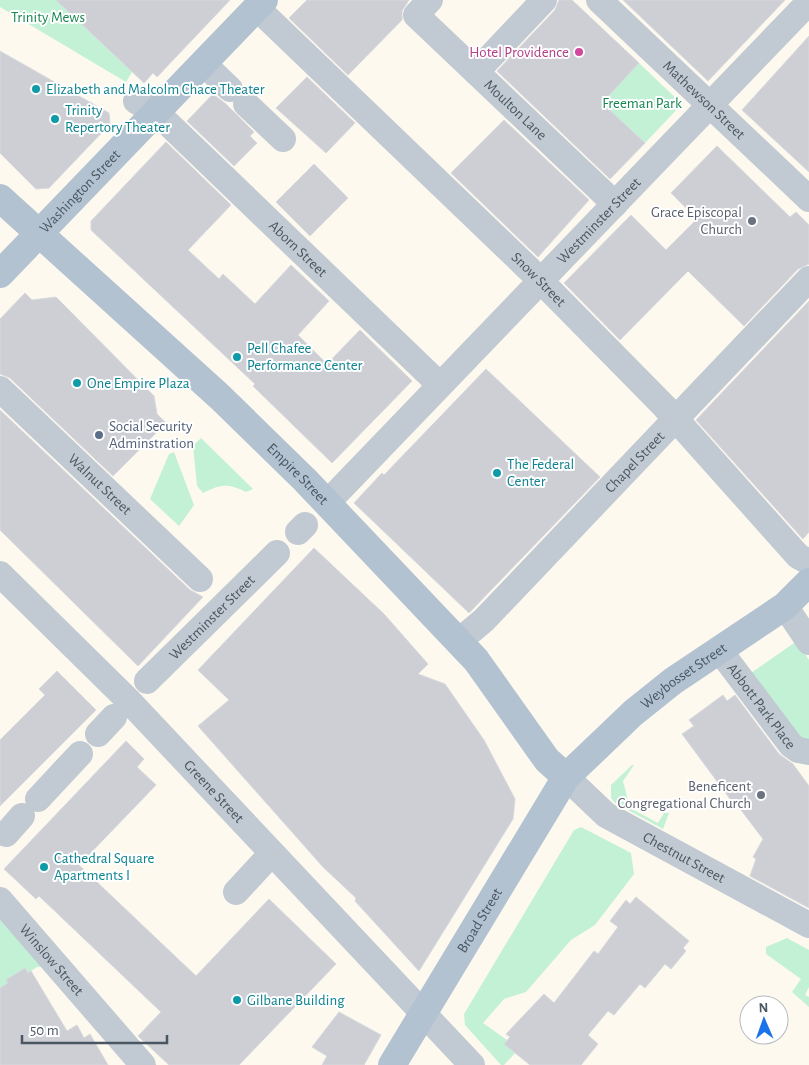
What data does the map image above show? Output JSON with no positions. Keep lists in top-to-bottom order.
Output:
{
  "streets": {
    "main road": [
      "Washington Street",
      "Empire Street",
      "Weybosset Street",
      "Broad Street"
    ],
    "street": [
      "Mathewson Street",
      "Moulton Lane",
      "Westminster Street",
      "Aborn Street",
      "Snow Street",
      "Chapel Street",
      "Walnut Street",
      "Abbott Park Place",
      "Greene Street",
      "Chestnut Street",
      "Winslow Street"
    ]
  },
  "crossings": [
    ["Mathewson Street", "Westminster Street"],
    ["Moulton Lane", "Westminster Street"],
    ["Washington Street", "Aborn Street"],
    ["Washington Street", "Snow Street"],
    ["Washington Street", "Empire Street"],
    ["Westminster Street", "Aborn Street"],
    ["Westminster Street", "Snow Street"],
    ["Westminster Street", "Empire Street"],
    ["Snow Street", "Chapel Street"],
    ["Chapel Street", "Empire Street"],
    ["Empire Street", "Weybosset Street"],
    ["Empire Street", "Chestnut Street"],
    ["Empire Street", "Broad Street"],
    ["Weybosset Street", "Abbott Park Place"],
    ["Weybosset Street", "Chestnut Street"],
    ["Weybosset Street", "Broad Street"],
    ["Greene Street", "Broad Street"],
    ["Chestnut Street", "Broad Street"]
  ],
  "parks": ["Trinity Mews", "Freeman Park"],
  "places": [
    "Hotel Providence",
    "Elizabeth and Malcolm Chace Theater",
    "Trinity Repertory Theater",
    "Grace Episcopal Church",
    "Pell Chafee Performance Center",
    "One Empire Plaza",
    "Social Security Adminstration",
    "The Federal Center",
    "Beneficent Congregational Church",
    "Cathedral Square Apartments I",
    "Gilbane Building"
  ],
  "scale_bar": "50 m",
  "north": "top"
}
